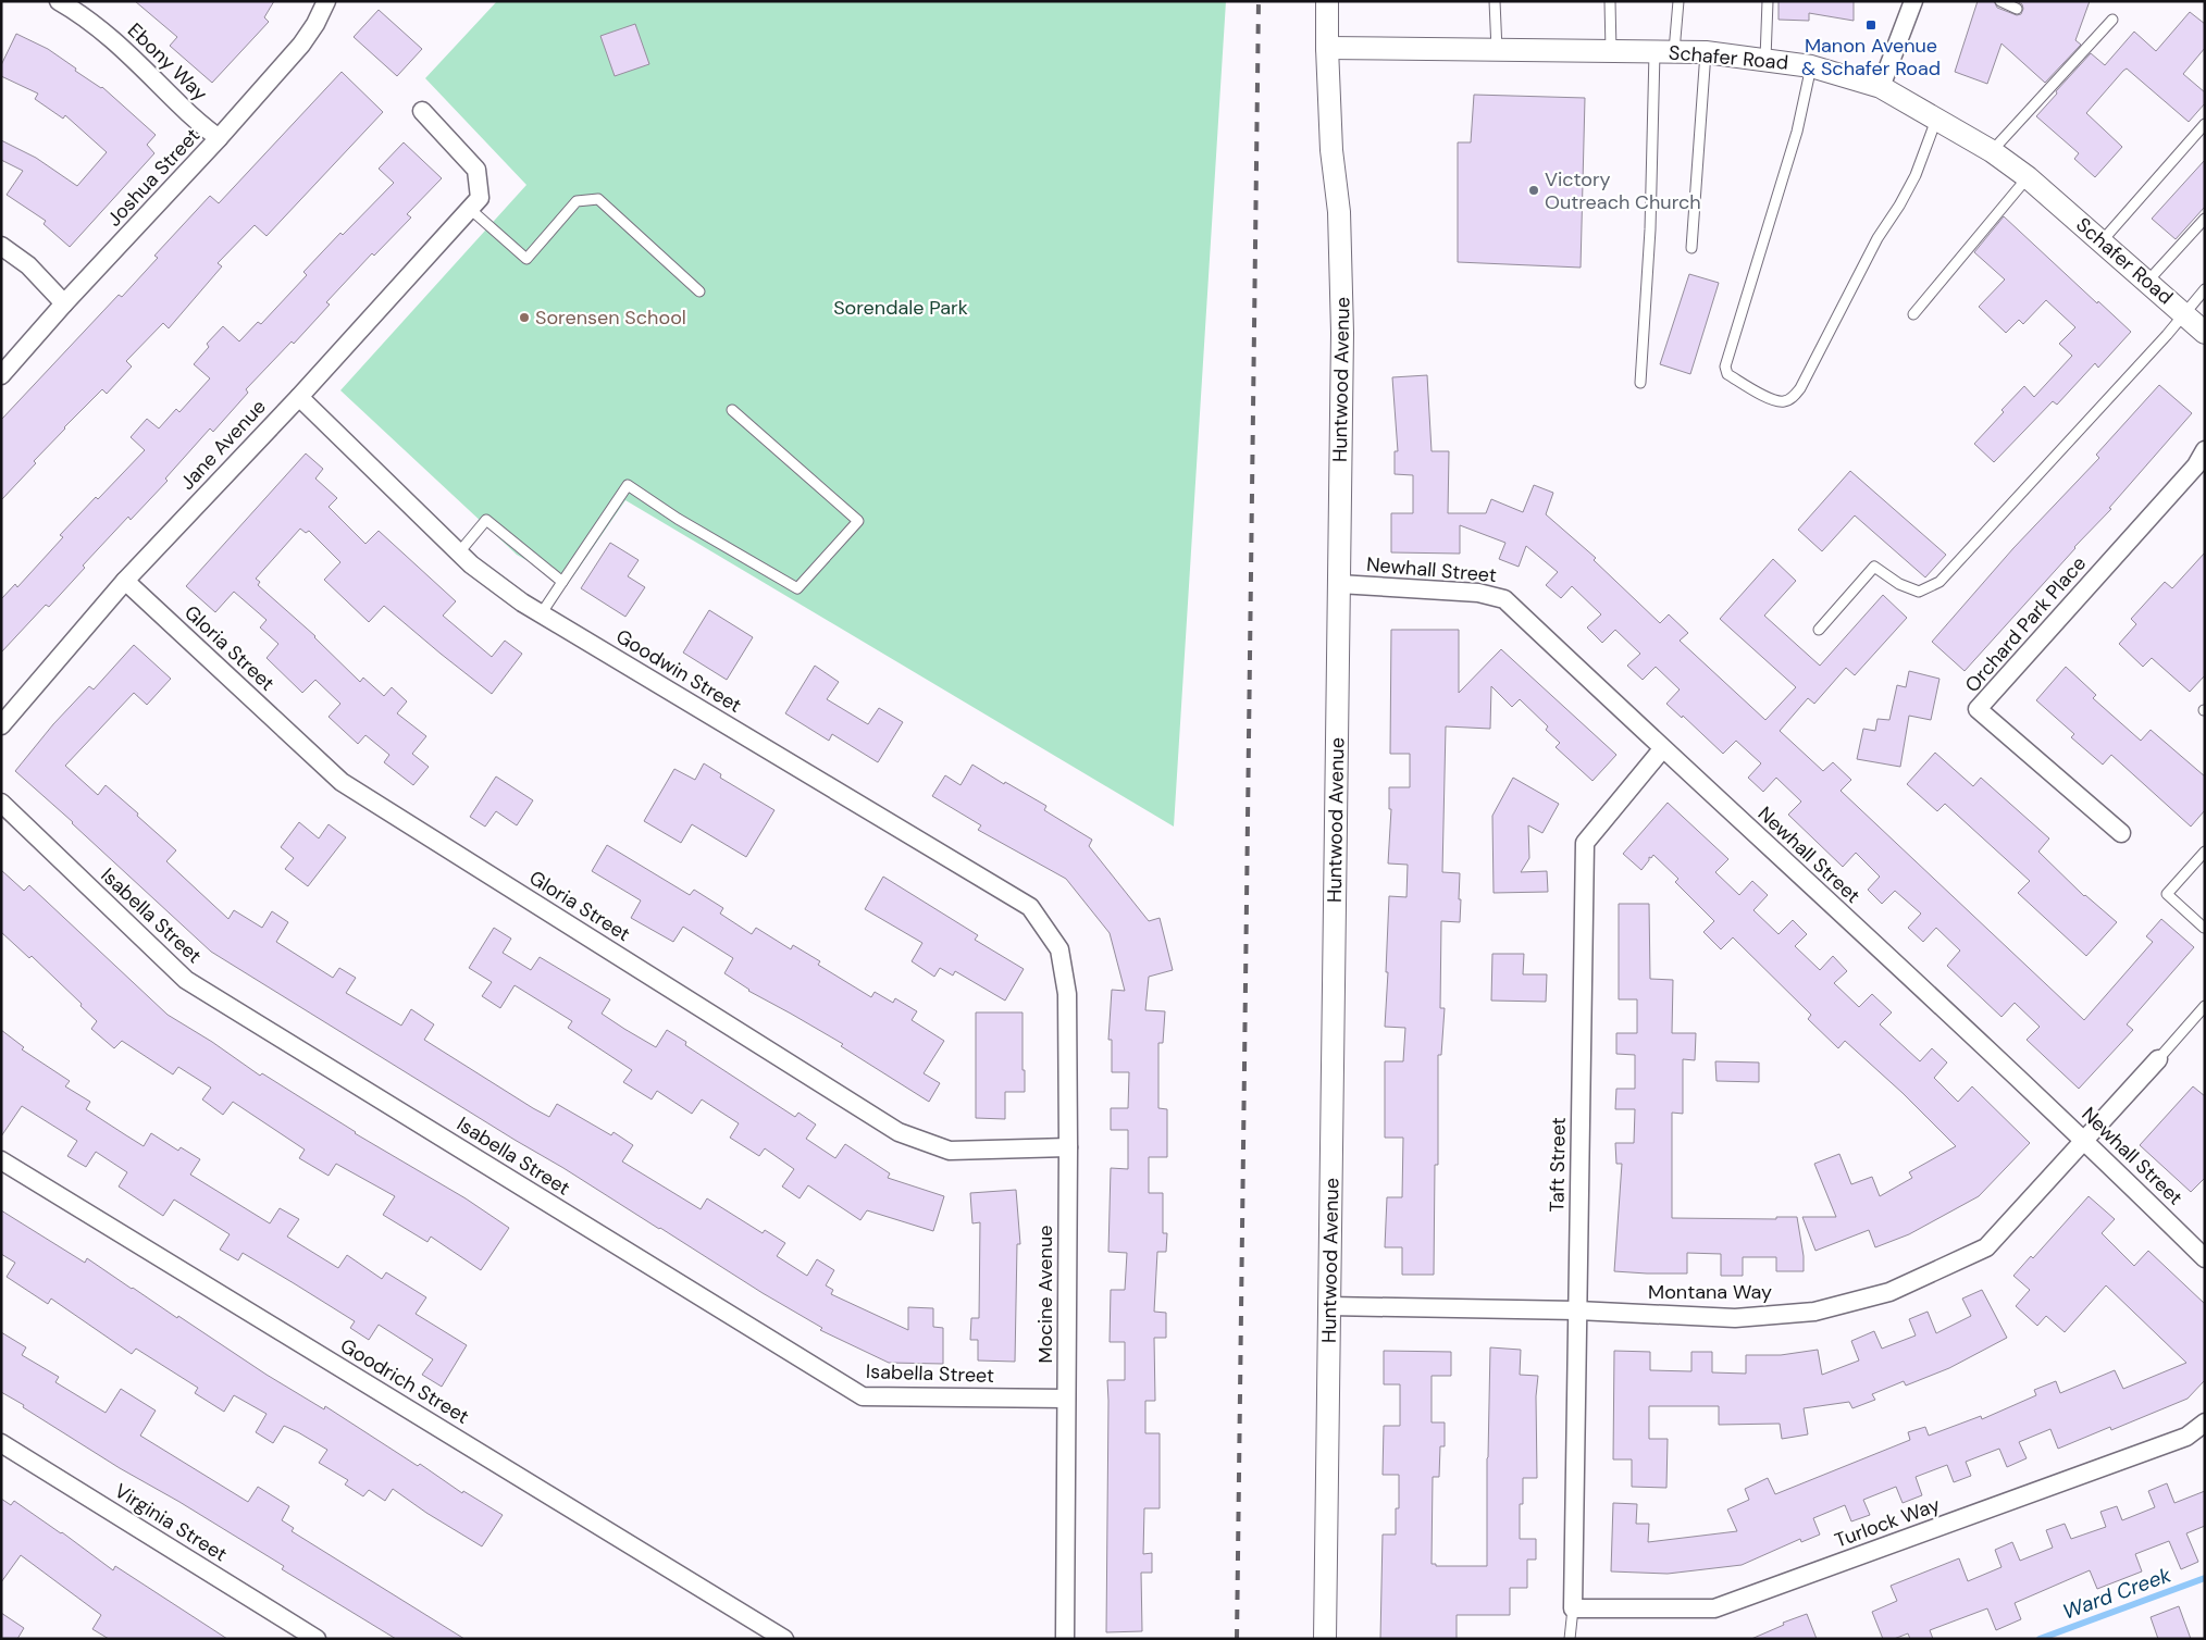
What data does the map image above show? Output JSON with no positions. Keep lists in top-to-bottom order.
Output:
{
  "streets": {
    "street": [
      "Schafer Road",
      "Ebony Way",
      "Joshua Street",
      "Huntwood Avenue",
      "Jane Avenue",
      "Newhall Street",
      "Orchard Park Place",
      "Gloria Street",
      "Goodwin Street",
      "Isabella Street",
      "Taft Street",
      "Montana Way",
      "Mocine Avenue",
      "Goodrich Street",
      "Virginia Street",
      "Turlock Way"
    ]
  },
  "crossings": [
    ["Schafer Road", "Huntwood Avenue"],
    ["Ebony Way", "Joshua Street"],
    ["Huntwood Avenue", "Newhall Street"],
    ["Huntwood Avenue", "Montana Way"],
    ["Jane Avenue", "Gloria Street"],
    ["Jane Avenue", "Goodwin Street"],
    ["Newhall Street", "Taft Street"],
    ["Newhall Street", "Montana Way"],
    ["Gloria Street", "Mocine Avenue"],
    ["Goodwin Street", "Mocine Avenue"],
    ["Isabella Street", "Mocine Avenue"],
    ["Taft Street", "Montana Way"],
    ["Taft Street", "Turlock Way"]
  ],
  "water": ["Ward Creek"],
  "parks": ["Sorendale Park"],
  "places": {
    "transit": ["Manon Avenue & Schafer Road"],
    "other": ["Victory Outreach Church", "Sorensen School"]
  }
}
